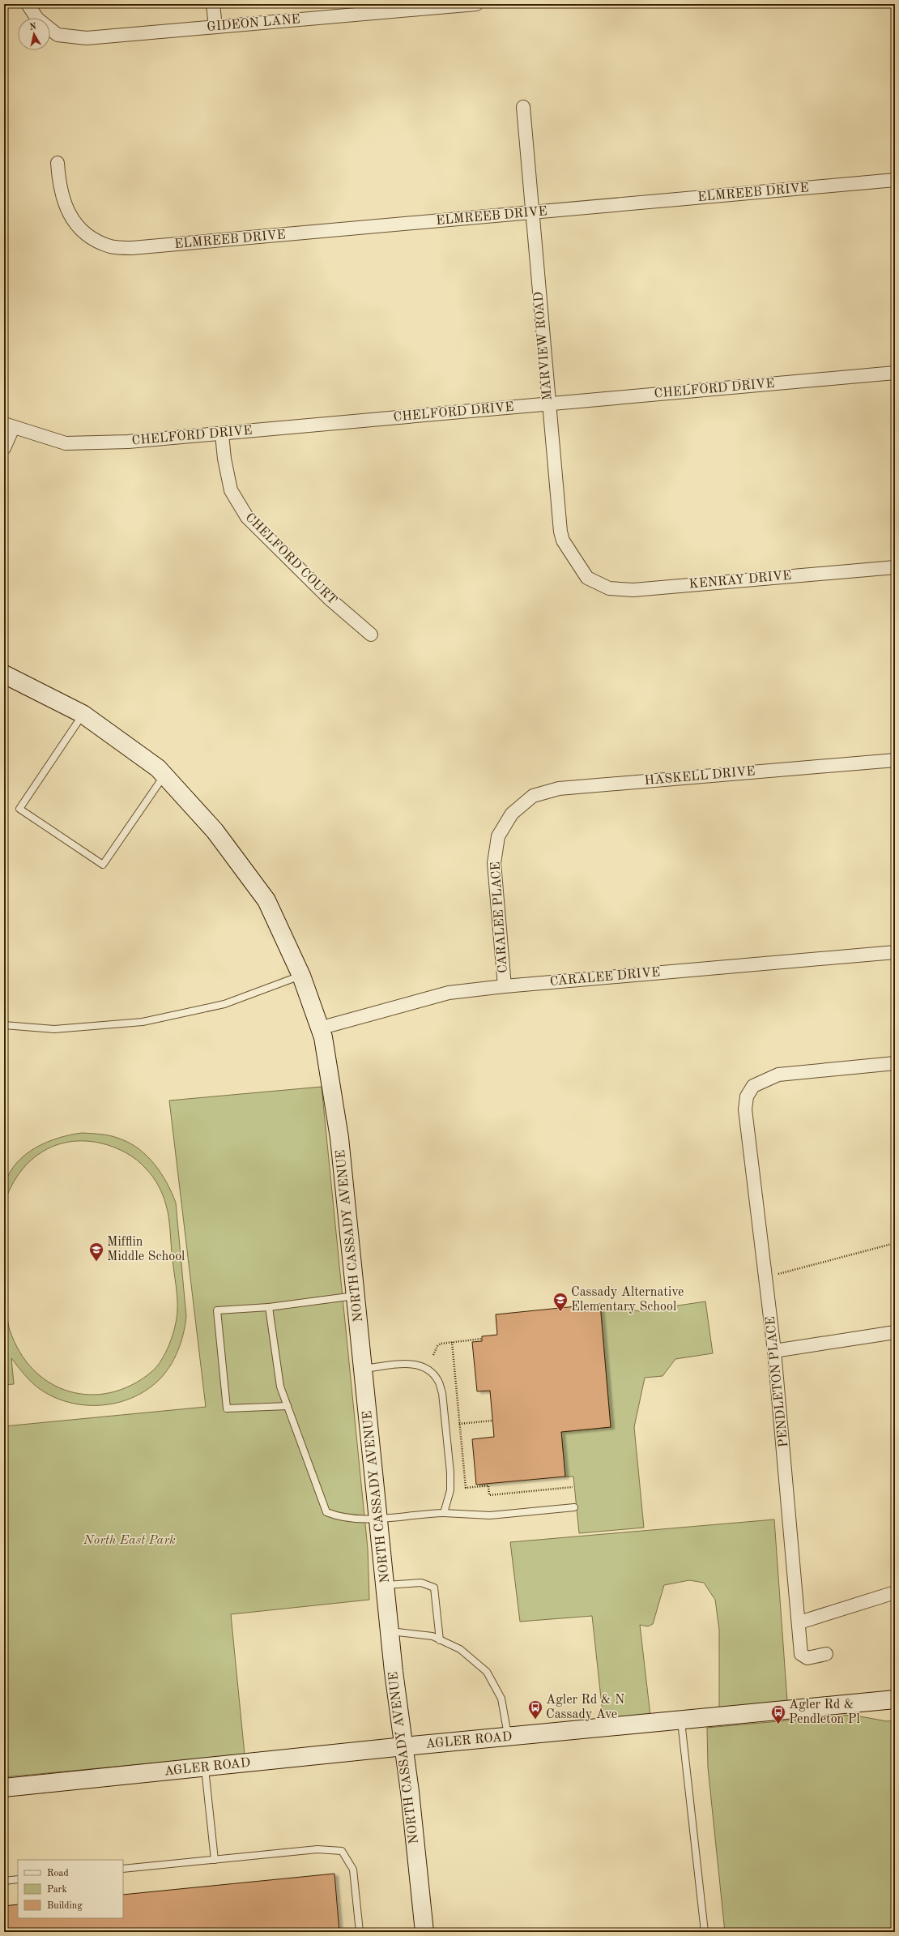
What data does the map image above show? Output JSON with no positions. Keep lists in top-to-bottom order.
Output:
{
  "streets": {
    "main road": ["NORTH CASSADY AVENUE", "AGLER ROAD"],
    "street": [
      "GIDEON LANE",
      "ELMREEB DRIVE",
      "MARVIEW ROAD",
      "CHELFORD DRIVE",
      "CHELFORD COURT",
      "KENRAY DRIVE",
      "HASKELL DRIVE",
      "CARALEE PLACE",
      "CARALEE DRIVE",
      "PENDLETON PLACE"
    ]
  },
  "crossings": [
    ["ELMREEB DRIVE", "MARVIEW ROAD"],
    ["MARVIEW ROAD", "CHELFORD DRIVE"],
    ["MARVIEW ROAD", "KENRAY DRIVE"],
    ["CHELFORD DRIVE", "CHELFORD COURT"],
    ["HASKELL DRIVE", "CARALEE PLACE"],
    ["CARALEE PLACE", "CARALEE DRIVE"],
    ["CARALEE DRIVE", "NORTH CASSADY AVENUE"],
    ["NORTH CASSADY AVENUE", "AGLER ROAD"]
  ],
  "parks": ["North East Park"],
  "places": {
    "school or university": ["Mifflin Middle School", "Cassady Alternative Elementary School"],
    "bus stop": ["Agler Rd & N Cassady Ave", "Agler Rd & Pendleton Pl"]
  },
  "legend": ["Road", "Park", "Building"],
  "north": "top"
}
